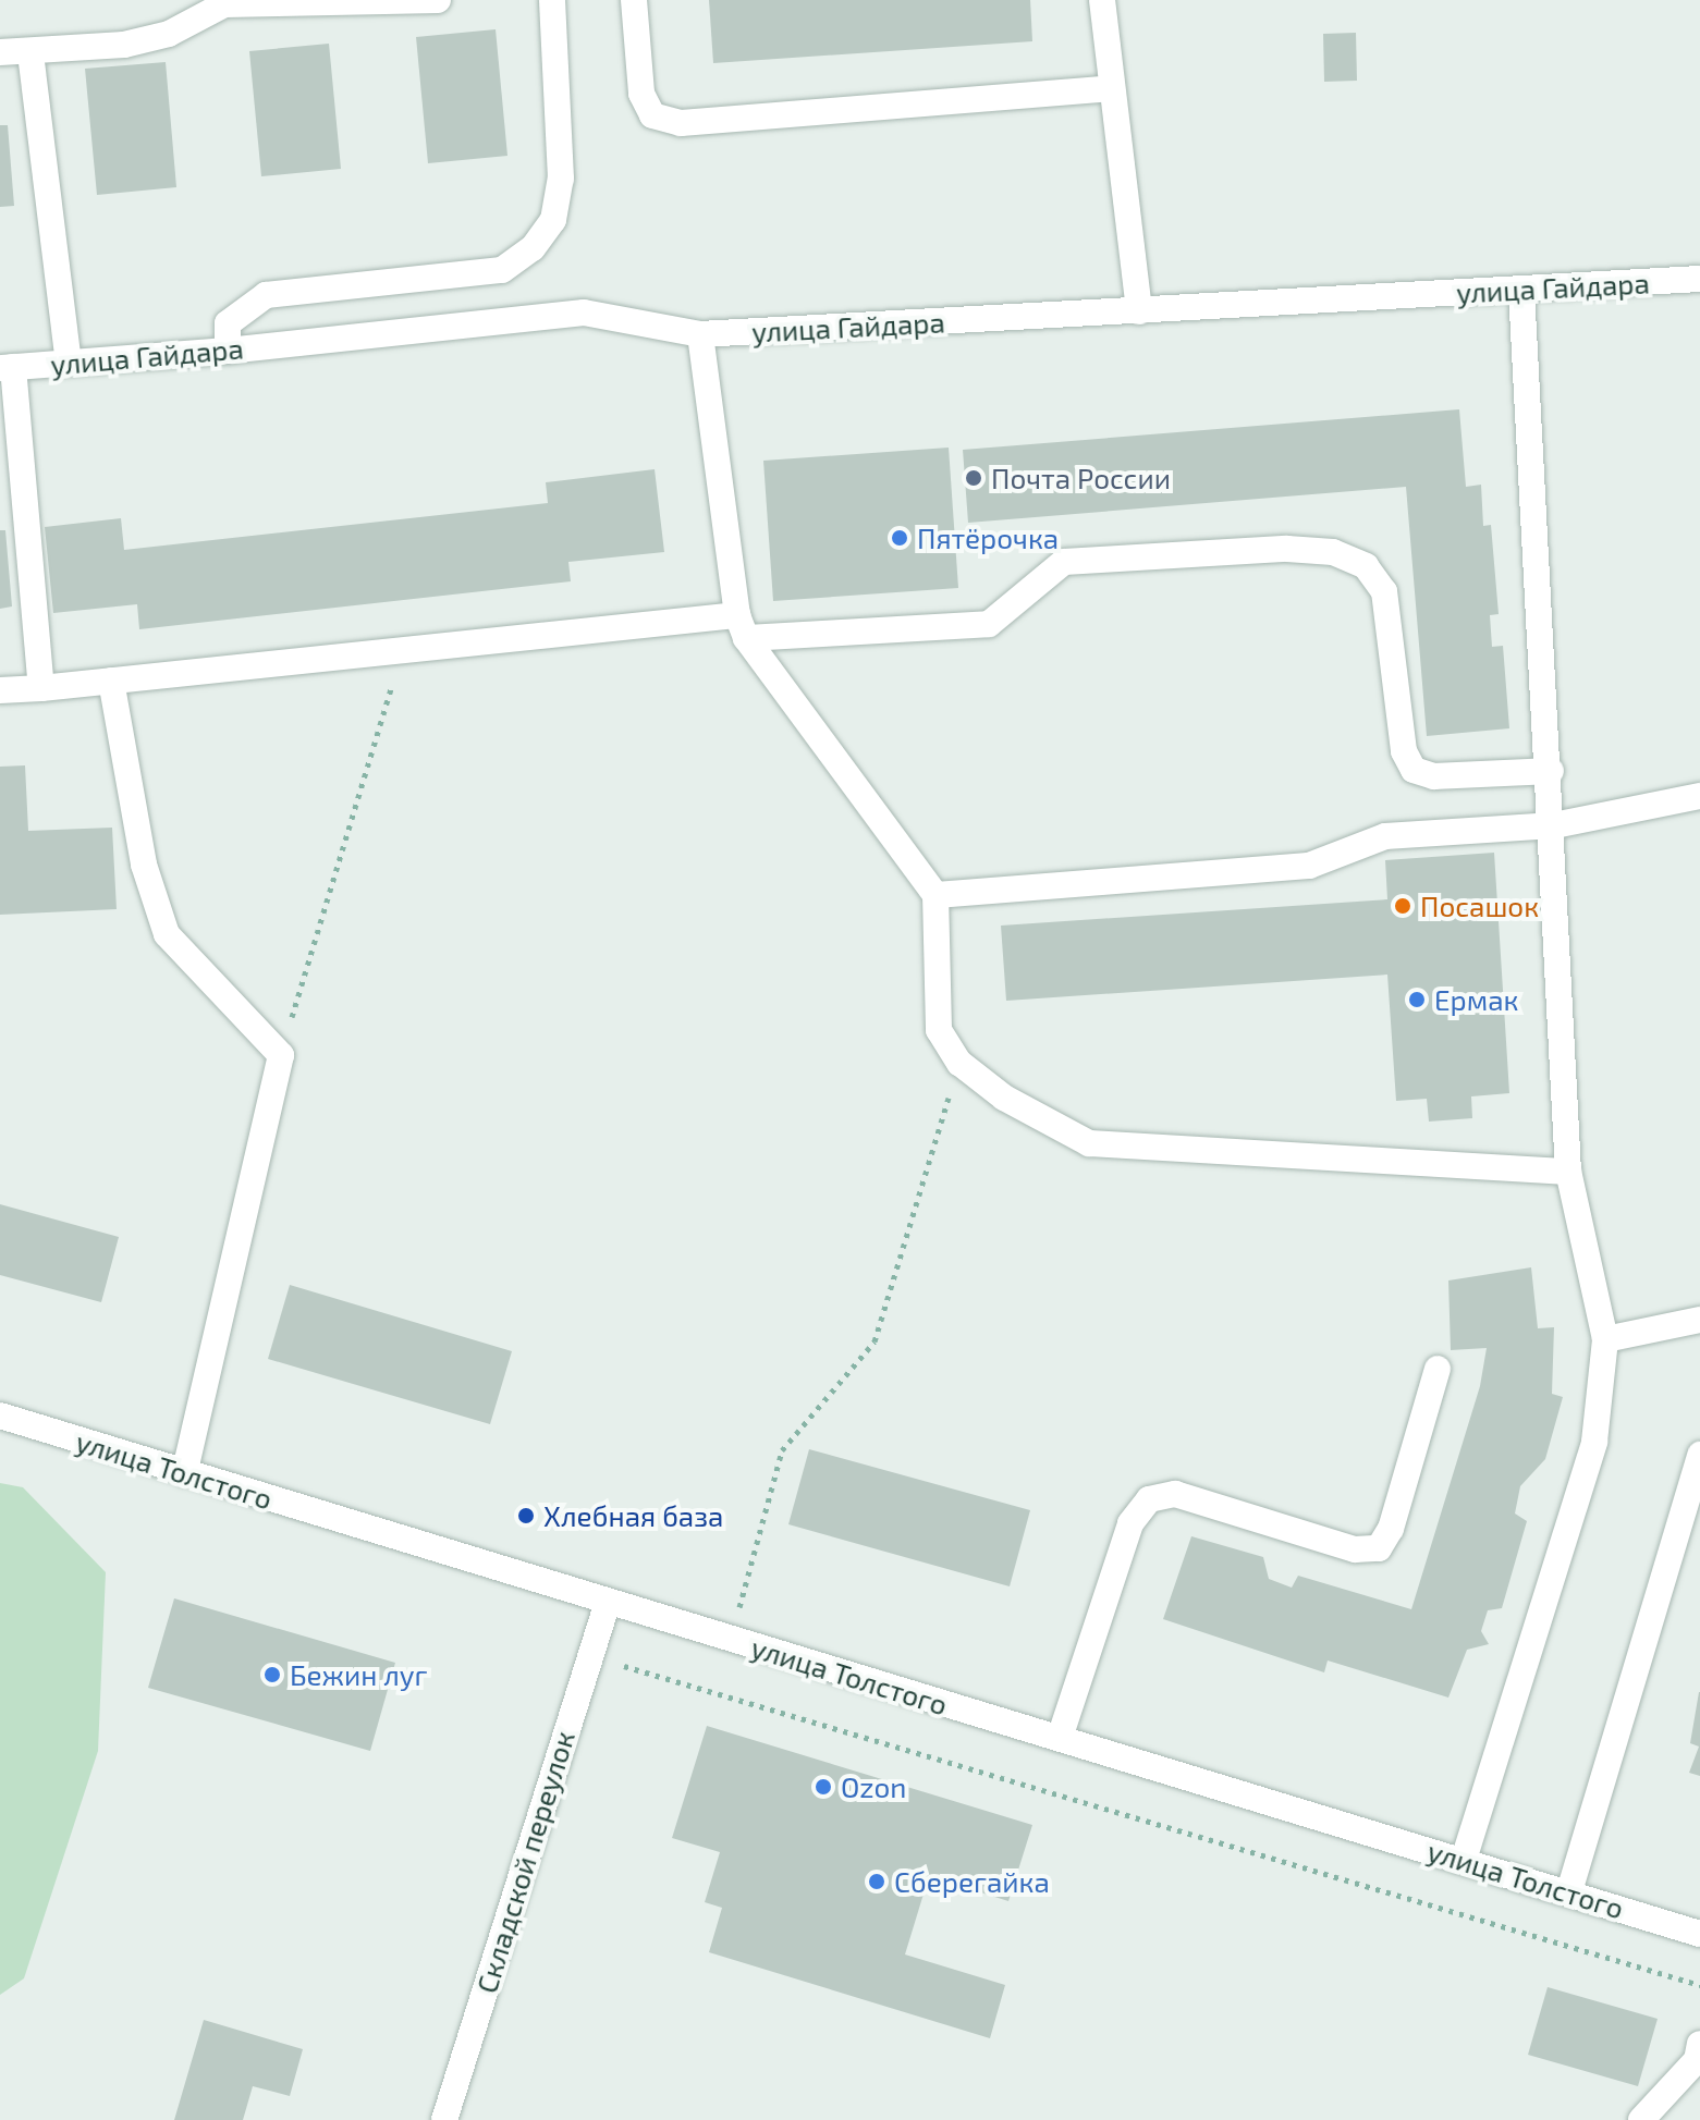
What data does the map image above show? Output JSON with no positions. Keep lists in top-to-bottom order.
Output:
{
  "streets": {
    "street": ["улица Гайдара", "улица Толстого", "Складской переулок"]
  },
  "crossings": [
    ["улица Толстого", "Складской переулок"]
  ],
  "places": [
    "Почта России",
    "Пятёрочка",
    "Посашок",
    "Ермак",
    "Хлебная база",
    "Бежин луг",
    "Ozon",
    "Сберегайка"
  ]
}
